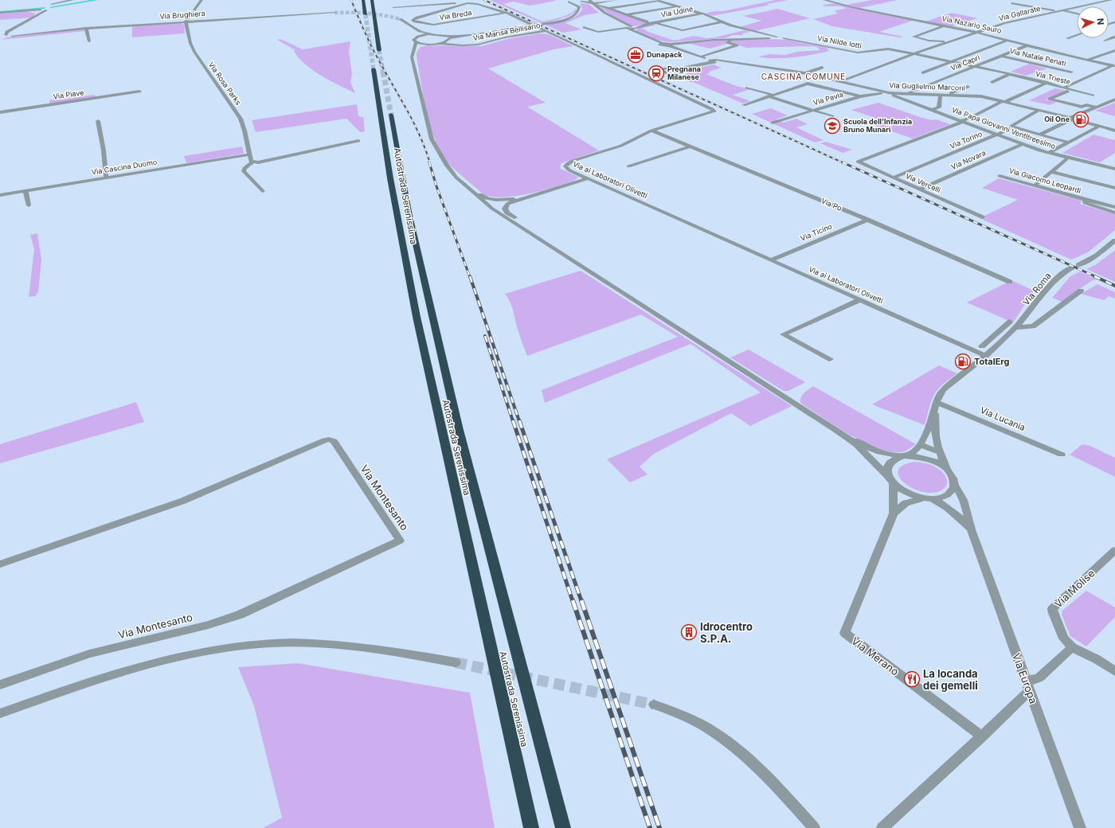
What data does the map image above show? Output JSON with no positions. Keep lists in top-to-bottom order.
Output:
{
  "streets": {
    "highway": ["Autostrada Serenissima"],
    "street": [
      "Via Udine",
      "Via Gallarate",
      "Via Brughiera",
      "Via Breda",
      "Via Nazario Sauro",
      "Via Marisa Bellisario",
      "Via Nilde Iotti",
      "Via Natale Penati",
      "Via Capri",
      "Via Trieste",
      "Via Rosa Parks",
      "Via Guglielmo Marconi",
      "Via Piave",
      "Via Pavia",
      "Via Papa Giovanni Ventitreesimo",
      "Via Torino",
      "Via Novara",
      "Via Cascina Duomo",
      "Via ai Laboratori Olivetti",
      "Via Giacomo Leopardi",
      "Via Vercelli",
      "Via Po",
      "Via Ticino",
      "Via Roma",
      "Via Lucania",
      "Via Montesanto",
      "Via Molise",
      "Via Merano",
      "Via Europa"
    ]
  },
  "crossings": [
    ["Via Gallarate", "Via Nazario Sauro"],
    ["Via Gallarate", "Via Nilde Iotti"],
    ["Via Gallarate", "Via Trieste"],
    ["Via Gallarate", "Via Guglielmo Marconi"],
    ["Via Brughiera", "Via Rosa Parks"],
    ["Via Breda", "Via ai Laboratori Olivetti"],
    ["Via Nazario Sauro", "Via Capri"],
    ["Via Marisa Bellisario", "Via ai Laboratori Olivetti"],
    ["Via Nilde Iotti", "Via Trieste"],
    ["Via Natale Penati", "Via Capri"],
    ["Via Capri", "Via Trieste"],
    ["Via Capri", "Via Guglielmo Marconi"],
    ["Via Rosa Parks", "Via Cascina Duomo"],
    ["Via Guglielmo Marconi", "Via Pavia"],
    ["Via Guglielmo Marconi", "Via Papa Giovanni Ventitreesimo"],
    ["Via Guglielmo Marconi", "Via Torino"],
    ["Via Pavia", "Via Papa Giovanni Ventitreesimo"],
    ["Via Papa Giovanni Ventitreesimo", "Via Torino"],
    ["Via Papa Giovanni Ventitreesimo", "Via Novara"],
    ["Via Papa Giovanni Ventitreesimo", "Via Vercelli"],
    ["Via Torino", "Via Vercelli"],
    ["Via Novara", "Via Vercelli"],
    ["Via ai Laboratori Olivetti", "Via Po"],
    ["Via ai Laboratori Olivetti", "Via Ticino"],
    ["Via ai Laboratori Olivetti", "Via Roma"],
    ["Via Po", "Via Ticino"],
    ["Via Roma", "Via Lucania"]
  ],
  "districts": ["CASCINA COMUNE"],
  "places": {
    "office": ["Dunapack"],
    "station": ["Pregnana Milanese"],
    "fuel station": ["Oil One", "TotalErg"],
    "school or university": ["Scuola dell'Infanzia Bruno Munari"],
    "building": ["Idrocentro S.P.A."],
    "restaurant": ["La locanda dei gemelli"]
  },
  "north": "right"
}
